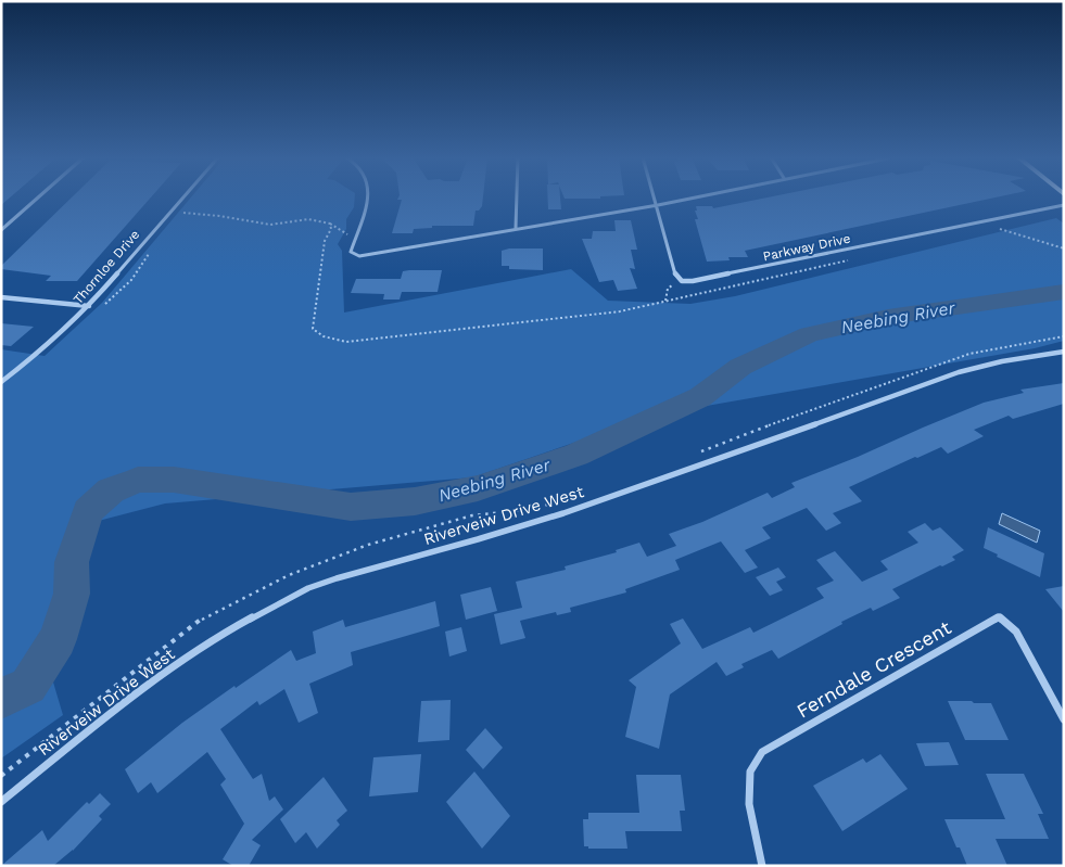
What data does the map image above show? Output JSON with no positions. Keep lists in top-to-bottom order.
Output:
{
  "streets": {
    "street": [
      "Parkway Drive",
      "Thornloe Drive",
      "Riverveiw Drive West",
      "Ferndale Crescent"
    ]
  },
  "water": ["Neebing River"]
}
